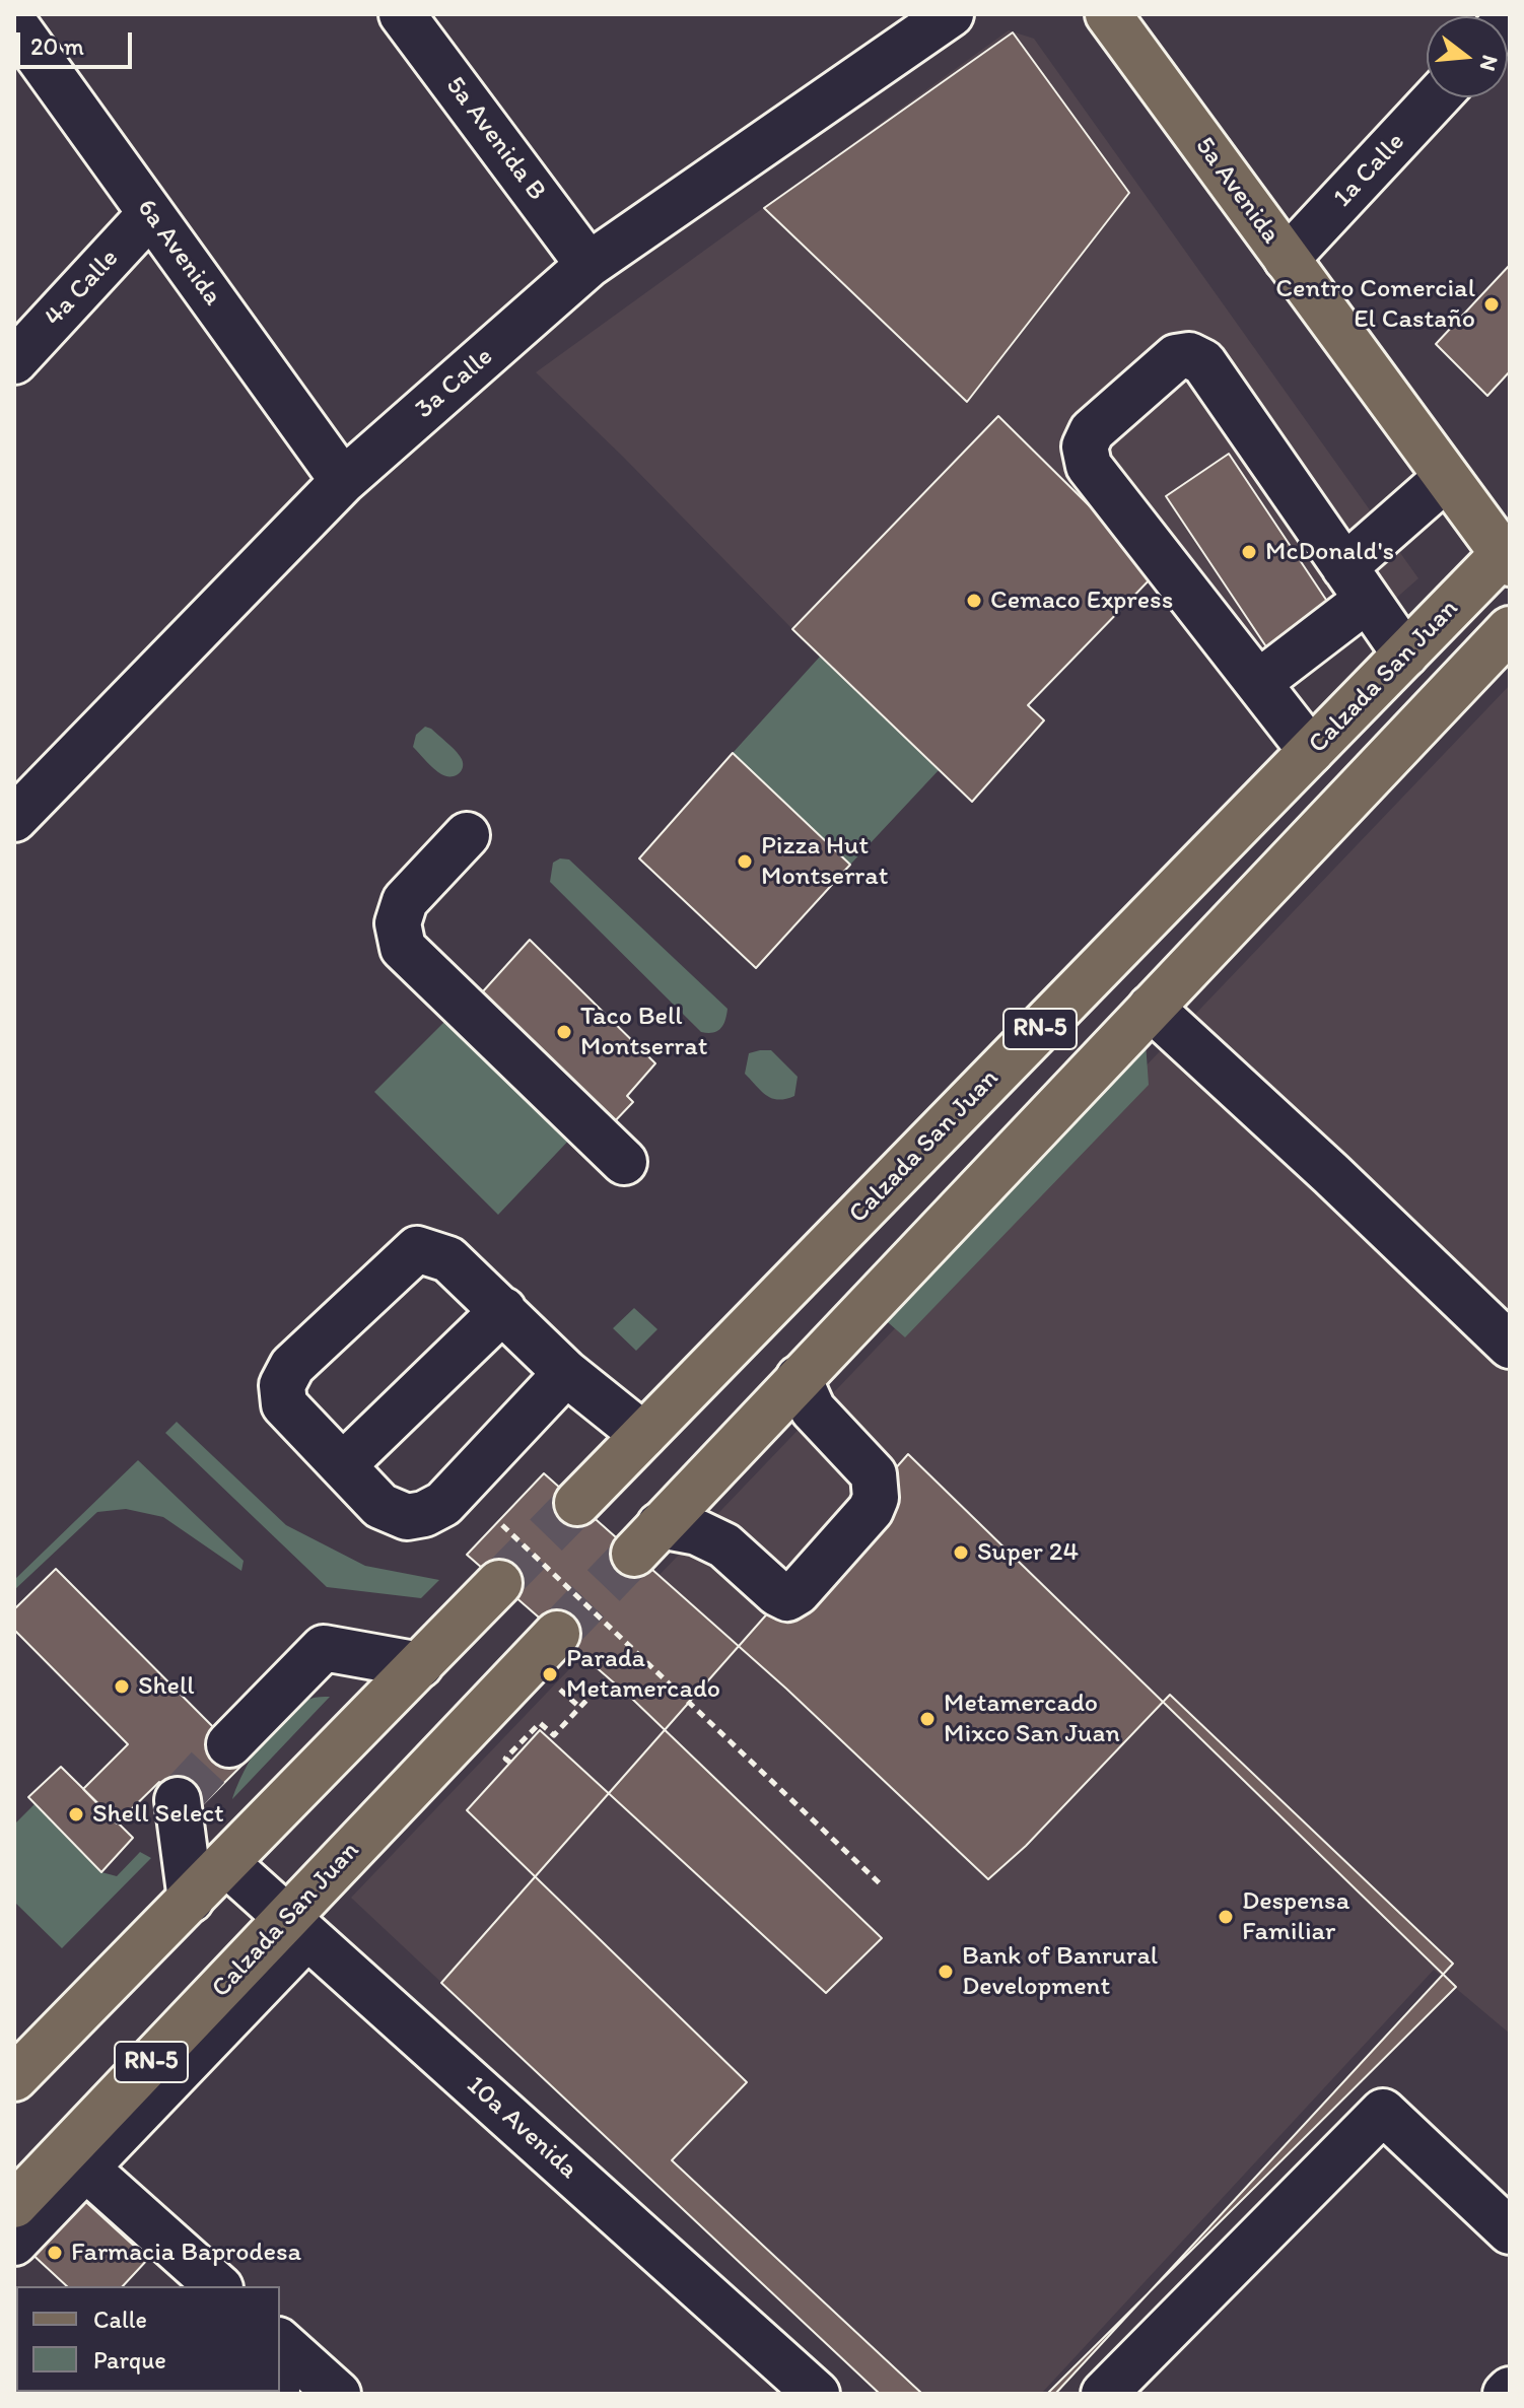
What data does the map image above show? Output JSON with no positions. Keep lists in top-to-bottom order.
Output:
{
  "streets": {
    "main road": ["5a Avenida", "Calzada San Juan", "RN-5"],
    "street": [
      "5a Avenida B",
      "1a Calle",
      "6a Avenida",
      "4a Calle",
      "3a Calle",
      "10a Avenida"
    ]
  },
  "crossings": [
    ["5a Avenida B", "3a Calle"],
    ["1a Calle", "5a Avenida"],
    ["5a Avenida", "Calzada San Juan"],
    ["6a Avenida", "4a Calle"],
    ["6a Avenida", "3a Calle"],
    ["Calzada San Juan", "10a Avenida"]
  ],
  "places": [
    "Centro Comercial El Castaño",
    "McDonald's",
    "Cemaco Express",
    "Pizza Hut Montserrat",
    "Taco Bell Montserrat",
    "Super 24",
    "Parada Metamercado",
    "Shell",
    "Metamercado Mixco San Juan",
    "Shell Select",
    "Despensa Familiar",
    "Bank of Banrural Development",
    "Farmacia Baprodesa"
  ],
  "legend": ["Calle", "Parque"],
  "scale_bar": "20 m",
  "north": "right"
}
